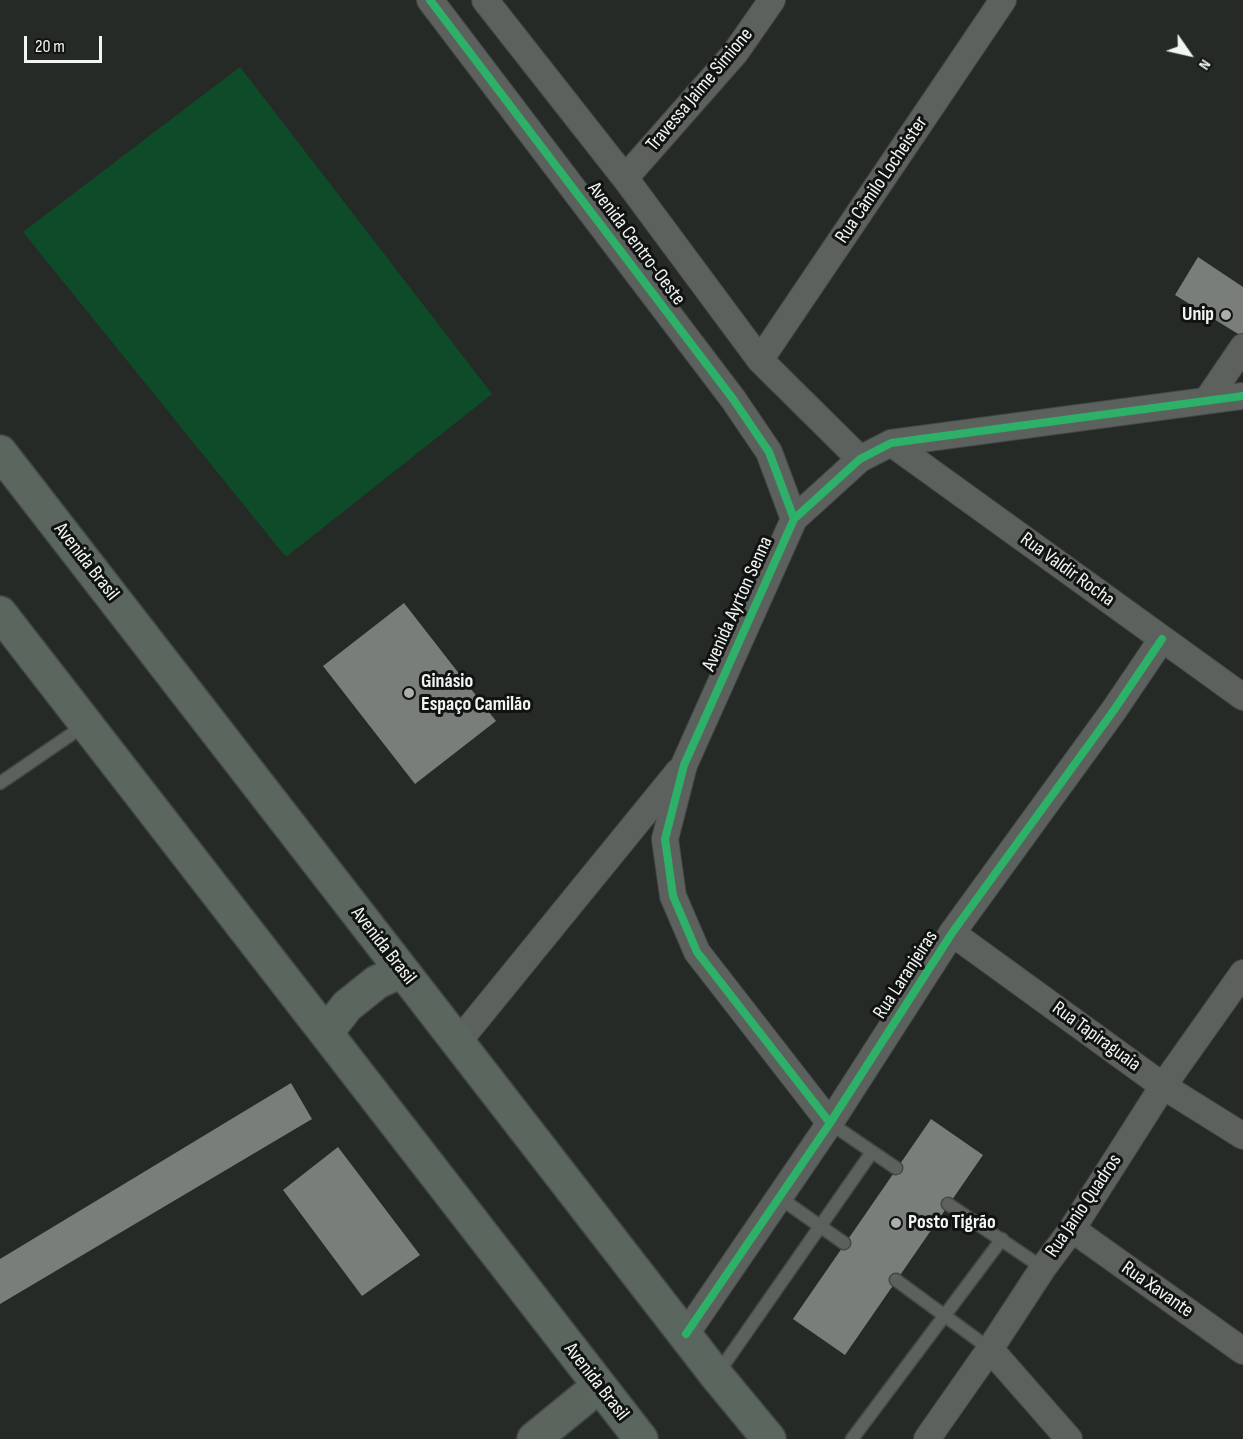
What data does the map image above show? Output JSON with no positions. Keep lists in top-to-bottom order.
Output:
{
  "streets": {
    "main road": ["Avenida Brasil"],
    "street": [
      "Travessa Jaime Simione",
      "Rua Câmilo Locheister",
      "Avenida Centro-Oeste",
      "Rua Valdir Rocha",
      "Avenida Ayrton Senna",
      "Rua Laranjeiras",
      "Rua Tapiraguaia",
      "Rua Janio Quadros",
      "Rua Xavante"
    ]
  },
  "crossings": [
    ["Travessa Jaime Simione", "Avenida Centro-Oeste"],
    ["Rua Câmilo Locheister", "Avenida Centro-Oeste"],
    ["Avenida Centro-Oeste", "Avenida Ayrton Senna"],
    ["Avenida Brasil", "Rua Laranjeiras"],
    ["Rua Valdir Rocha", "Avenida Ayrton Senna"],
    ["Rua Valdir Rocha", "Rua Laranjeiras"],
    ["Avenida Ayrton Senna", "Rua Laranjeiras"],
    ["Rua Laranjeiras", "Rua Tapiraguaia"],
    ["Rua Tapiraguaia", "Rua Janio Quadros"],
    ["Rua Janio Quadros", "Rua Xavante"]
  ],
  "places": ["Unip", "Ginásio Espaço Camilão", "Posto Tigrão"],
  "scale_bar": "20 m",
  "north": "bottom right"
}
